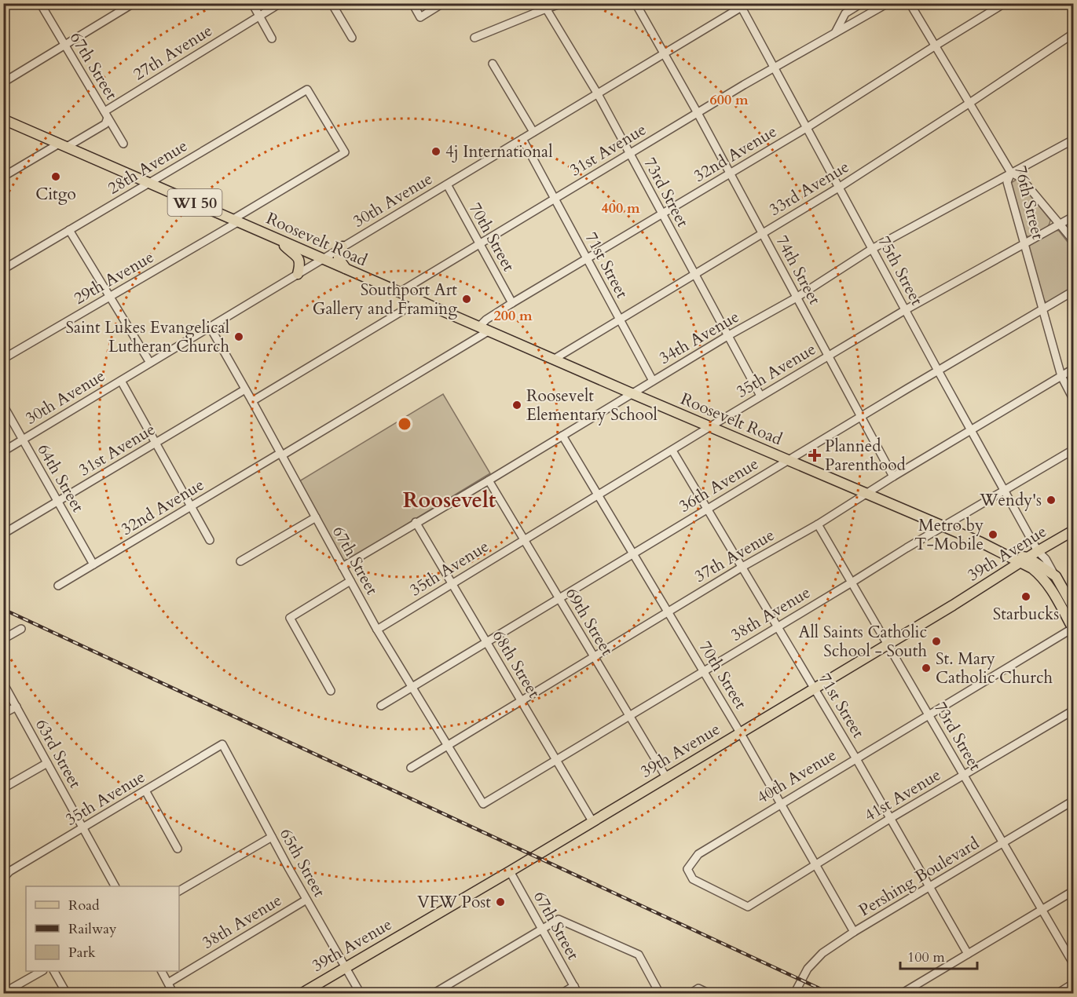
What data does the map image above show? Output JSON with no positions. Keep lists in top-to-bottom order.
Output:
{
  "streets": {
    "main road": ["WI 50", "Roosevelt Road", "39th Avenue"],
    "street": [
      "27th Avenue",
      "67th Street",
      "31st Avenue",
      "32nd Avenue",
      "28th Avenue",
      "33rd Avenue",
      "73rd Street",
      "30th Avenue",
      "76th Street",
      "70th Street",
      "71st Street",
      "74th Street",
      "75th Street",
      "29th Avenue",
      "34th Avenue",
      "35th Avenue",
      "64th Street",
      "36th Avenue",
      "37th Avenue",
      "38th Avenue",
      "69th Street",
      "68th Street",
      "63rd Street",
      "40th Avenue",
      "41st Avenue",
      "65th Street",
      "Pershing Boulevard"
    ]
  },
  "crossings": [
    ["27th Avenue", "67th Street"],
    ["27th Avenue", "Roosevelt Road"],
    ["67th Street", "31st Avenue"],
    ["67th Street", "32nd Avenue"],
    ["67th Street", "30th Avenue"],
    ["67th Street", "34th Avenue"],
    ["67th Street", "35th Avenue"],
    ["67th Street", "36th Avenue"],
    ["67th Street", "39th Avenue"],
    ["67th Street", "37th Avenue"],
    ["67th Street", "38th Avenue"],
    ["31st Avenue", "73rd Street"],
    ["31st Avenue", "70th Street"],
    ["31st Avenue", "Roosevelt Road"],
    ["31st Avenue", "71st Street"],
    ["31st Avenue", "74th Street"],
    ["31st Avenue", "75th Street"],
    ["31st Avenue", "64th Street"],
    ["32nd Avenue", "73rd Street"],
    ["32nd Avenue", "76th Street"],
    ["32nd Avenue", "70th Street"],
    ["32nd Avenue", "Roosevelt Road"],
    ["32nd Avenue", "71st Street"],
    ["32nd Avenue", "74th Street"],
    ["32nd Avenue", "75th Street"],
    ["32nd Avenue", "64th Street"],
    ["28th Avenue", "Roosevelt Road"],
    ["28th Avenue", "29th Avenue"],
    ["33rd Avenue", "73rd Street"],
    ["33rd Avenue", "76th Street"],
    ["33rd Avenue", "Roosevelt Road"],
    ["33rd Avenue", "71st Street"],
    ["33rd Avenue", "74th Street"],
    ["33rd Avenue", "75th Street"],
    ["73rd Street", "30th Avenue"],
    ["73rd Street", "34th Avenue"],
    ["73rd Street", "35th Avenue"],
    ["73rd Street", "39th Avenue"],
    ["73rd Street", "37th Avenue"],
    ["73rd Street", "38th Avenue"],
    ["73rd Street", "40th Avenue"],
    ["73rd Street", "41st Avenue"],
    ["73rd Street", "Pershing Boulevard"],
    ["30th Avenue", "70th Street"],
    ["30th Avenue", "Roosevelt Road"],
    ["30th Avenue", "71st Street"],
    ["30th Avenue", "74th Street"],
    ["30th Avenue", "75th Street"],
    ["30th Avenue", "64th Street"],
    ["WI 50", "Roosevelt Road"],
    ["WI 50", "75th Street"],
    ["WI 50", "39th Avenue"],
    ["WI 50", "40th Avenue"],
    ["76th Street", "34th Avenue"],
    ["76th Street", "35th Avenue"],
    ["76th Street", "36th Avenue"],
    ["76th Street", "37th Avenue"],
    ["70th Street", "34th Avenue"],
    ["70th Street", "35th Avenue"],
    ["70th Street", "36th Avenue"],
    ["70th Street", "39th Avenue"],
    ["70th Street", "37th Avenue"],
    ["70th Street", "38th Avenue"],
    ["70th Street", "40th Avenue"],
    ["70th Street", "41st Avenue"],
    ["70th Street", "Pershing Boulevard"],
    ["Roosevelt Road", "29th Avenue"],
    ["Roosevelt Road", "34th Avenue"],
    ["Roosevelt Road", "35th Avenue"],
    ["Roosevelt Road", "36th Avenue"],
    ["Roosevelt Road", "39th Avenue"],
    ["Roosevelt Road", "37th Avenue"],
    ["Roosevelt Road", "38th Avenue"],
    ["71st Street", "34th Avenue"],
    ["71st Street", "35th Avenue"],
    ["71st Street", "36th Avenue"],
    ["71st Street", "39th Avenue"],
    ["71st Street", "37th Avenue"],
    ["71st Street", "38th Avenue"],
    ["71st Street", "40th Avenue"],
    ["71st Street", "41st Avenue"],
    ["71st Street", "Pershing Boulevard"],
    ["74th Street", "34th Avenue"],
    ["74th Street", "35th Avenue"],
    ["74th Street", "36th Avenue"],
    ["74th Street", "37th Avenue"],
    ["75th Street", "34th Avenue"],
    ["75th Street", "35th Avenue"],
    ["75th Street", "36th Avenue"],
    ["75th Street", "39th Avenue"],
    ["75th Street", "37th Avenue"],
    ["75th Street", "38th Avenue"],
    ["34th Avenue", "69th Street"],
    ["34th Avenue", "68th Street"],
    ["35th Avenue", "69th Street"],
    ["35th Avenue", "68th Street"],
    ["35th Avenue", "63rd Street"],
    ["35th Avenue", "65th Street"],
    ["36th Avenue", "69th Street"],
    ["36th Avenue", "68th Street"],
    ["39th Avenue", "69th Street"],
    ["39th Avenue", "68th Street"],
    ["39th Avenue", "65th Street"],
    ["37th Avenue", "69th Street"],
    ["37th Avenue", "68th Street"],
    ["38th Avenue", "69th Street"],
    ["38th Avenue", "68th Street"],
    ["38th Avenue", "65th Street"],
    ["40th Avenue", "41st Avenue"]
  ],
  "districts": ["Roosevelt"],
  "places": {
    "other": [
      "4j International",
      "Citgo",
      "Southport Art Gallery and Framing",
      "Saint Lukes Evangelical Lutheran Church",
      "Roosevelt Elementary School",
      "Wendy's",
      "Metro by T-Mobile",
      "Starbucks",
      "All Saints Catholic School - South",
      "St. Mary Catholic Church",
      "VFW Post"
    ],
    "health": ["Planned Parenthood"]
  },
  "legend": ["Road", "Railway", "Park"],
  "scale_bar": "100 m",
  "rings": ["600 m", "400 m", "200 m"]
}
